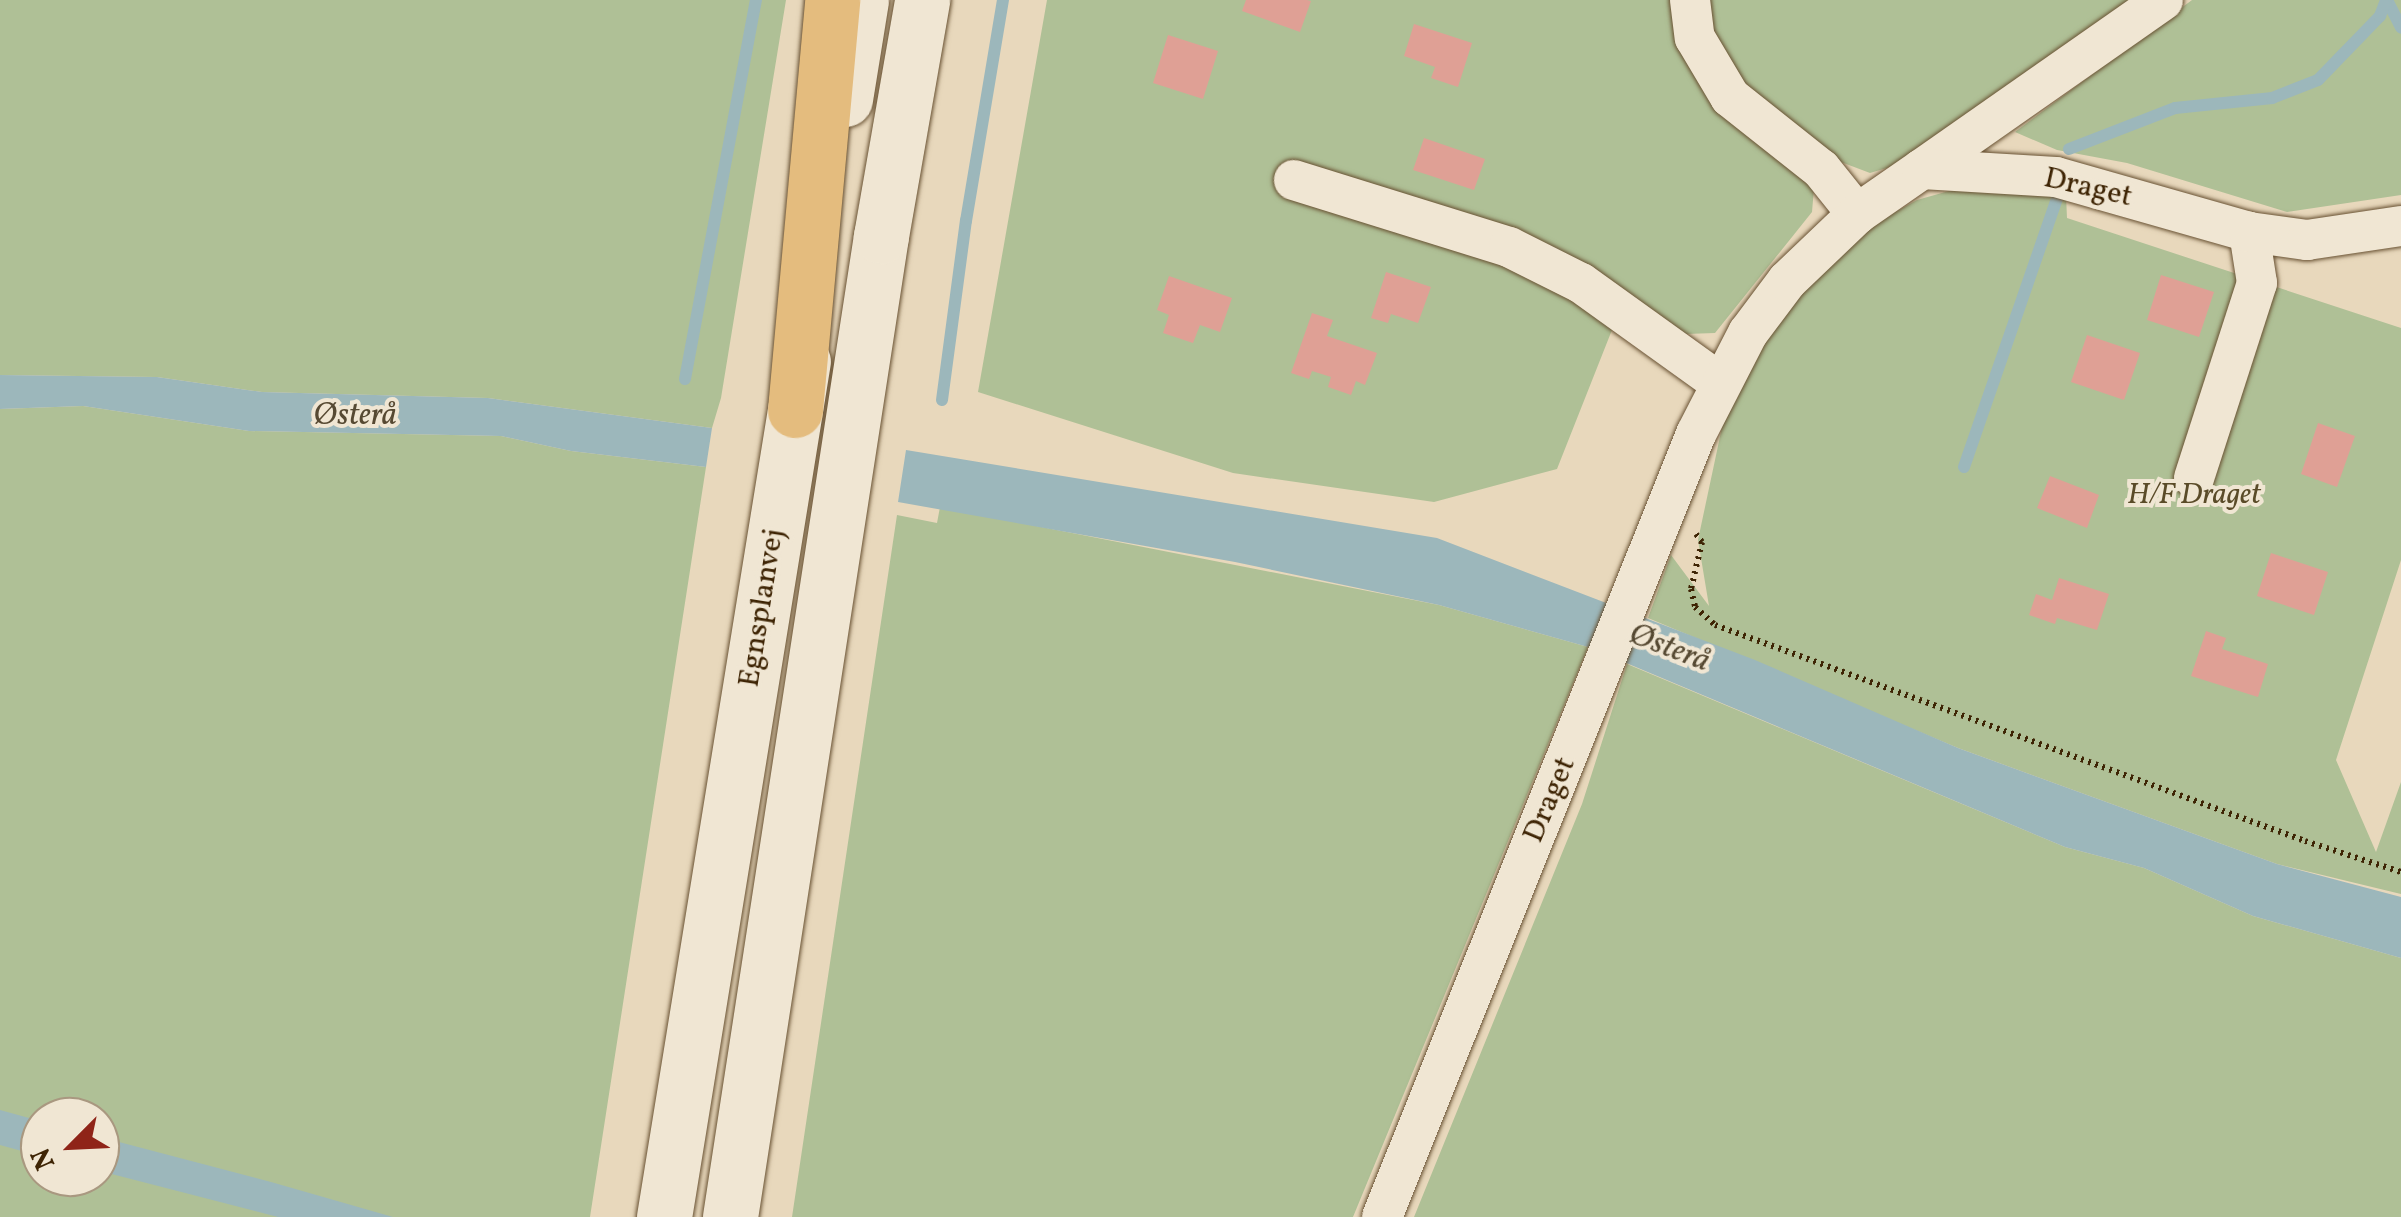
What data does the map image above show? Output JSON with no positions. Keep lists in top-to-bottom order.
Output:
{
  "streets": {
    "main road": ["Egnsplanvej"],
    "street": ["Draget"]
  },
  "water": ["Østerå"],
  "parks": ["H/F Draget"],
  "north": "bottom left"
}
